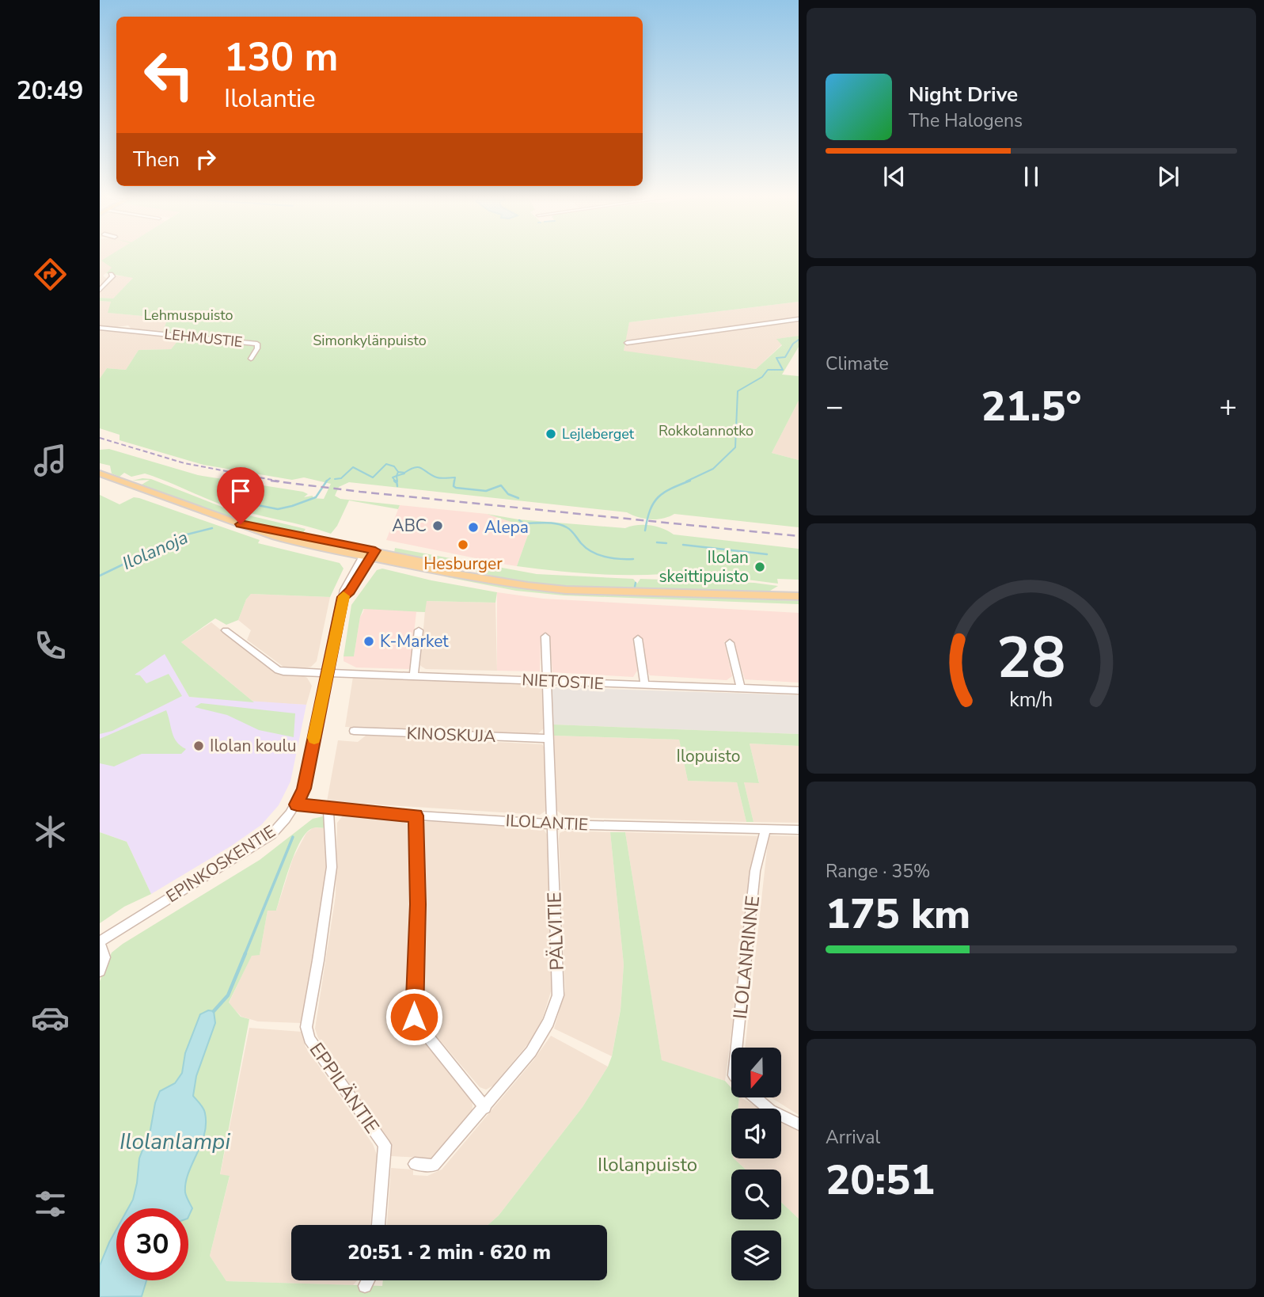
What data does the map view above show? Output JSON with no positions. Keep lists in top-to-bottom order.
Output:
{
  "streets": {
    "street": [
      "LEHMUSTIE",
      "NIETOSTIE",
      "KINOSKUJA",
      "ILOLANTIE",
      "EPINKOSKENTIE",
      "PÄLVITIE",
      "ILOLANRINNE",
      "EPPILÄNTIE"
    ]
  },
  "crossings": [
    ["NIETOSTIE", "EPINKOSKENTIE"],
    ["NIETOSTIE", "PÄLVITIE"],
    ["KINOSKUJA", "PÄLVITIE"],
    ["ILOLANTIE", "EPINKOSKENTIE"],
    ["ILOLANTIE", "PÄLVITIE"],
    ["ILOLANTIE", "ILOLANRINNE"],
    ["ILOLANTIE", "EPPILÄNTIE"]
  ],
  "water": ["Ilolanoja", "Ilolanlampi"],
  "parks": [
    "Lehmuspuisto",
    "Simonkylänpuisto",
    "Rokkolannotko",
    "Ilopuisto",
    "Ilolanpuisto"
  ],
  "places": [
    "Lejleberget",
    "ABC",
    "Alepa",
    "Hesburger",
    "Ilolan skeittipuisto",
    "K-Market",
    "Ilolan koulu"
  ],
  "north": "bottom",
  "page": {
    "tabs": "20:49",
    "turn": ["130 m", "Ilolantie"],
    "song": ["Night Drive", "The Halogens"],
    "then": "Then",
    "tile": [
      "Climate",
      ["Range · 35%", "175 km"],
      ["Arrival", "20:51"]
    ],
    "heat": ["−", "21.5°", "+"],
    "limit": "30",
    "trip": "20:51 · 2 min · 620 m",
    "gauge": ["28", "km/h"]
  }
}
